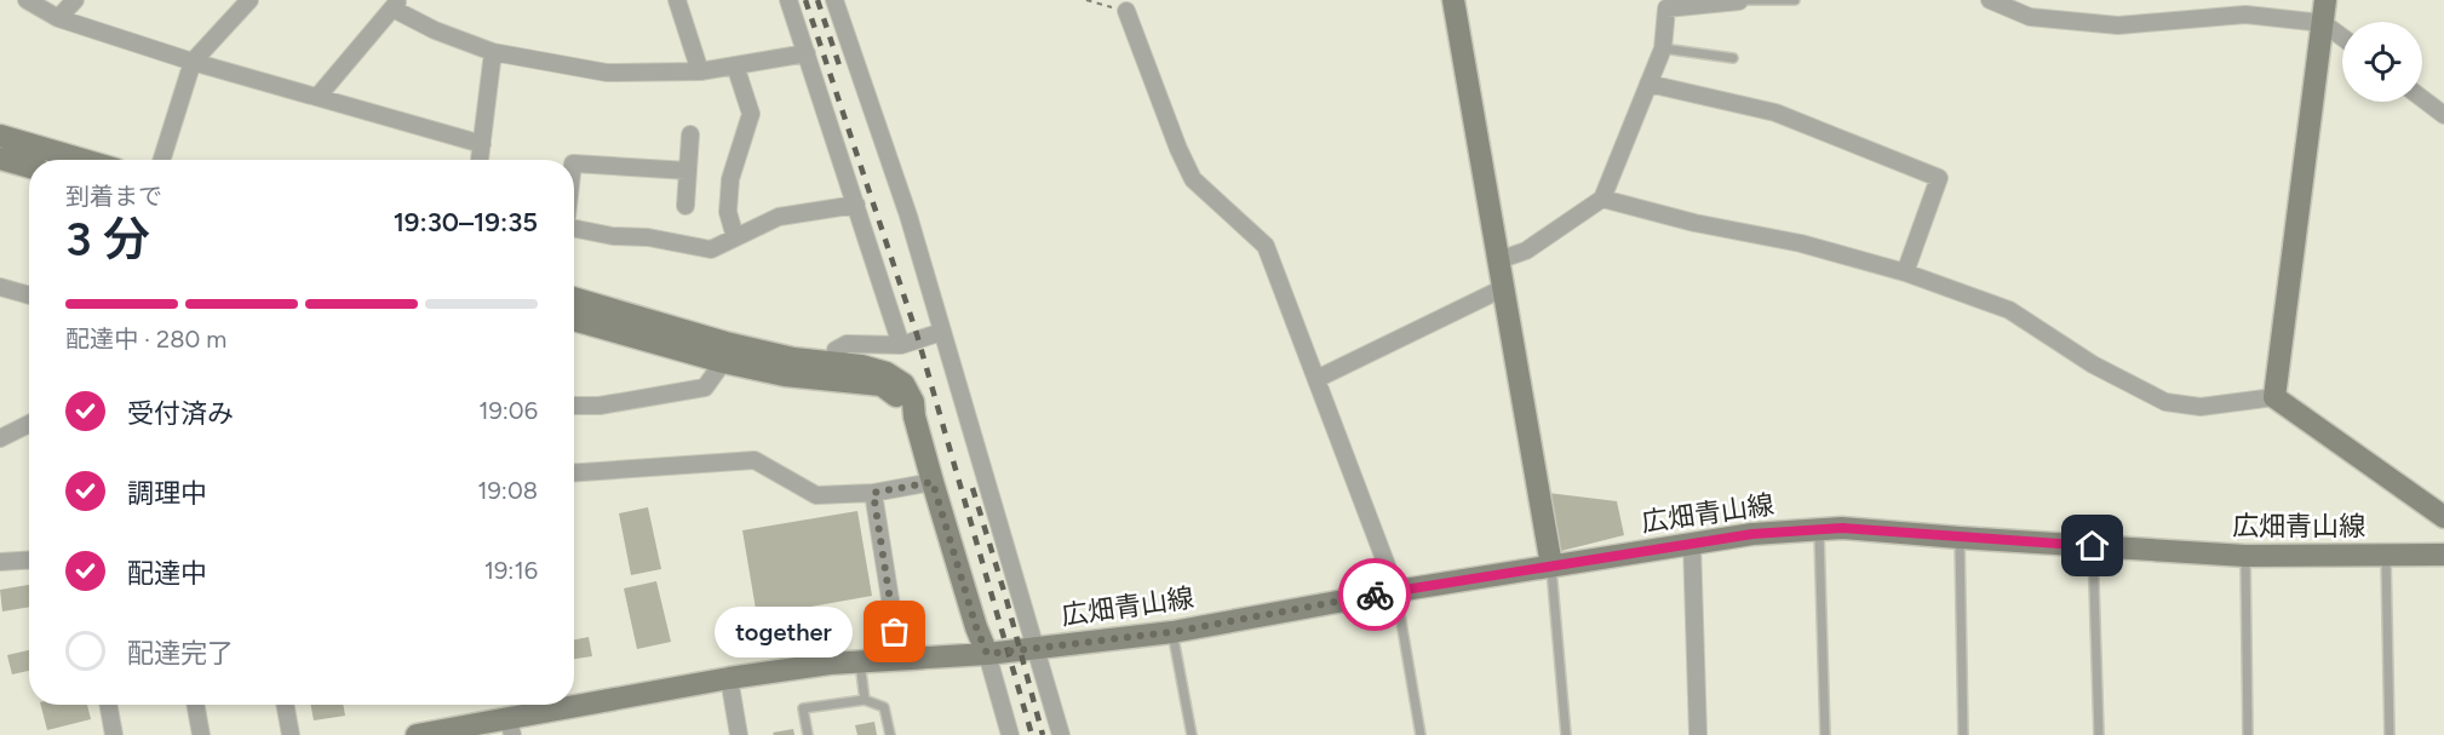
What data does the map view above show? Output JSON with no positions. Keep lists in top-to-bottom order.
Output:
{
  "streets": {
    "main road": ["広畑青山線"]
  },
  "places": ["together"],
  "page": {
    "heading": ["3 分", "到着まで", "19:30–19:35"],
    "bar": "配達中 · 280 m",
    "list": [
      ["受付済み", "19:06"],
      ["調理中", "19:08"],
      ["配達中", "19:16"],
      "配達完了"
    ],
    "bubble": "together"
  }
}
